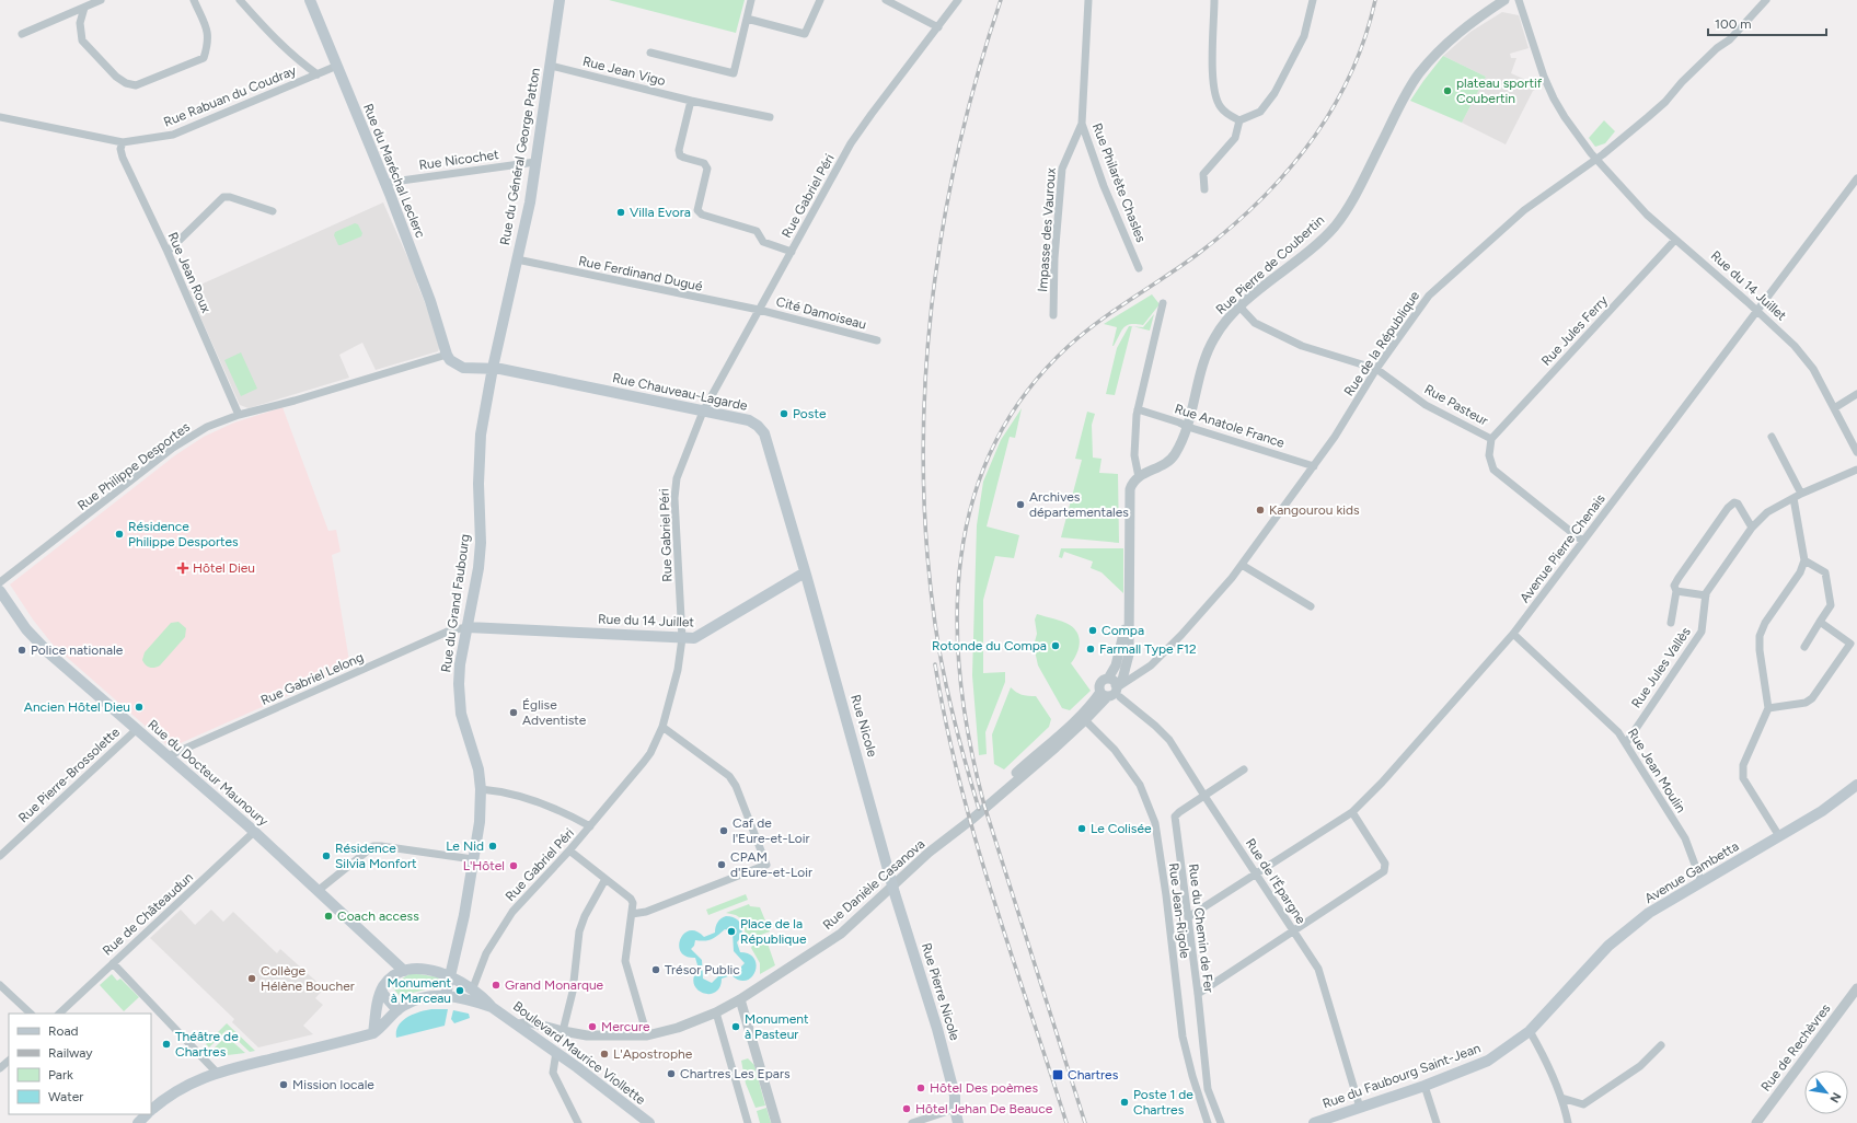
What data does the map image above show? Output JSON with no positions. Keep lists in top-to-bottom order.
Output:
{
  "streets": {
    "main road": [
      "Rue du Général George Patton",
      "Rue du Maréchal Leclerc",
      "Rue du 14 Juillet",
      "Rue Chauveau-Lagarde",
      "Rue du Grand Faubourg",
      "Rue Nicole",
      "Rue du Docteur Maunoury",
      "Avenue Gambetta",
      "Rue Pierre Nicole",
      "Boulevard Maurice Viollette",
      "Rue du Faubourg Saint-Jean"
    ],
    "street": [
      "Rue Jean Vigo",
      "Rue Rabuan du Coudray",
      "Rue Nicochet",
      "Rue Philarète Chasles",
      "Rue Gabriel Péri",
      "Impasse des Vauroux",
      "Rue Pierre de Coubertin",
      "Rue Jean Roux",
      "Rue Ferdinand Dugué",
      "Cité Damoiseau",
      "Rue Jules Ferry",
      "Rue de la République",
      "Rue Pasteur",
      "Rue Anatole France",
      "Rue Philippe Desportes",
      "Avenue Pierre Chenais",
      "Rue Jules Vallès",
      "Rue Gabriel Lelong",
      "Rue Jean Moulin",
      "Rue Pierre-Brossolette",
      "Rue de l'Épargne",
      "Rue Danièle Casanova",
      "Rue Jean-Rigole",
      "Rue de Châteaudun",
      "Rue du Chemin de Fer",
      "Rue de Rechèvres"
    ]
  },
  "crossings": [
    ["Rue Jean Vigo", "Rue du Général George Patton"],
    ["Rue Rabuan du Coudray", "Rue du Maréchal Leclerc"],
    ["Rue Rabuan du Coudray", "Rue Jean Roux"],
    ["Rue du Général George Patton", "Rue Nicochet"],
    ["Rue du Général George Patton", "Rue Ferdinand Dugué"],
    ["Rue du Général George Patton", "Rue Chauveau-Lagarde"],
    ["Rue du Général George Patton", "Rue du Grand Faubourg"],
    ["Rue Nicochet", "Rue du Maréchal Leclerc"],
    ["Rue du Maréchal Leclerc", "Rue Philippe Desportes"],
    ["Rue Philarète Chasles", "Impasse des Vauroux"],
    ["Rue Gabriel Péri", "Rue Ferdinand Dugué"],
    ["Rue Gabriel Péri", "Rue du 14 Juillet"],
    ["Rue Gabriel Péri", "Cité Damoiseau"],
    ["Rue Gabriel Péri", "Rue Chauveau-Lagarde"],
    ["Rue Pierre de Coubertin", "Rue Anatole France"],
    ["Rue Jean Roux", "Rue Philippe Desportes"],
    ["Rue Ferdinand Dugué", "Cité Damoiseau"],
    ["Rue du 14 Juillet", "Rue Jules Ferry"],
    ["Rue du 14 Juillet", "Rue de la République"],
    ["Rue du 14 Juillet", "Rue Chauveau-Lagarde"],
    ["Rue du 14 Juillet", "Avenue Pierre Chenais"],
    ["Rue du 14 Juillet", "Rue du Grand Faubourg"],
    ["Rue du 14 Juillet", "Rue Gabriel Lelong"],
    ["Rue du 14 Juillet", "Rue Nicole"],
    ["Rue Jules Ferry", "Rue Pasteur"],
    ["Rue de la République", "Rue Pasteur"],
    ["Rue de la République", "Rue Anatole France"],
    ["Rue de la République", "Rue de l'Épargne"],
    ["Rue de la République", "Rue Danièle Casanova"],
    ["Rue Chauveau-Lagarde", "Rue du Grand Faubourg"],
    ["Rue Chauveau-Lagarde", "Rue Nicole"],
    ["Rue Pasteur", "Avenue Pierre Chenais"],
    ["Avenue Pierre Chenais", "Rue Jean Moulin"],
    ["Avenue Pierre Chenais", "Rue de l'Épargne"],
    ["Avenue Pierre Chenais", "Rue du Chemin de Fer"],
    ["Rue du Grand Faubourg", "Rue Gabriel Lelong"],
    ["Rue Jules Vallès", "Rue Jean Moulin"],
    ["Rue Gabriel Lelong", "Rue du Docteur Maunoury"],
    ["Rue Nicole", "Rue Danièle Casanova"],
    ["Rue Nicole", "Rue Pierre Nicole"],
    ["Rue Jean Moulin", "Avenue Gambetta"],
    ["Rue du Docteur Maunoury", "Rue Pierre-Brossolette"],
    ["Rue du Docteur Maunoury", "Rue de Châteaudun"],
    ["Avenue Gambetta", "Rue du Faubourg Saint-Jean"],
    ["Rue de l'Épargne", "Rue Danièle Casanova"],
    ["Rue de l'Épargne", "Rue du Chemin de Fer"],
    ["Rue de l'Épargne", "Rue du Faubourg Saint-Jean"],
    ["Rue Danièle Casanova", "Rue Jean-Rigole"],
    ["Rue Danièle Casanova", "Rue Pierre Nicole"],
    ["Rue Danièle Casanova", "Boulevard Maurice Viollette"]
  ],
  "places": {
    "other": [
      "plateau sportif Coubertin",
      "Villa Evora",
      "Poste",
      "Archives départementales",
      "Kangourou kids",
      "Résidence Philippe Desportes",
      "Compa",
      "Rotonde du Compa",
      "Farmall Type F12",
      "Police nationale",
      "Ancien Hôtel Dieu",
      "Église Adventiste",
      "Le Colisée",
      "Caf de l'Eure-et-Loir",
      "Le Nid",
      "Résidence Silvia Monfort",
      "CPAM d'Eure-et-Loir",
      "L'Hôtel",
      "Coach access",
      "Place de la République",
      "Trésor Public",
      "Collège Hélène Boucher",
      "Grand Monarque",
      "Monument à Marceau",
      "Mercure",
      "Monument à Pasteur",
      "Théâtre de Chartres",
      "L'Apostrophe",
      "Chartres Les Epars",
      "Mission locale",
      "Hôtel Des poèmes",
      "Poste 1 de Chartres",
      "Hôtel Jehan De Beauce"
    ],
    "health": ["Hôtel Dieu"],
    "transit": ["Chartres"]
  },
  "legend": [
    "Road",
    "Railway",
    "Park",
    "Water"
  ],
  "scale_bar": "100 m",
  "north": "bottom right"
}
